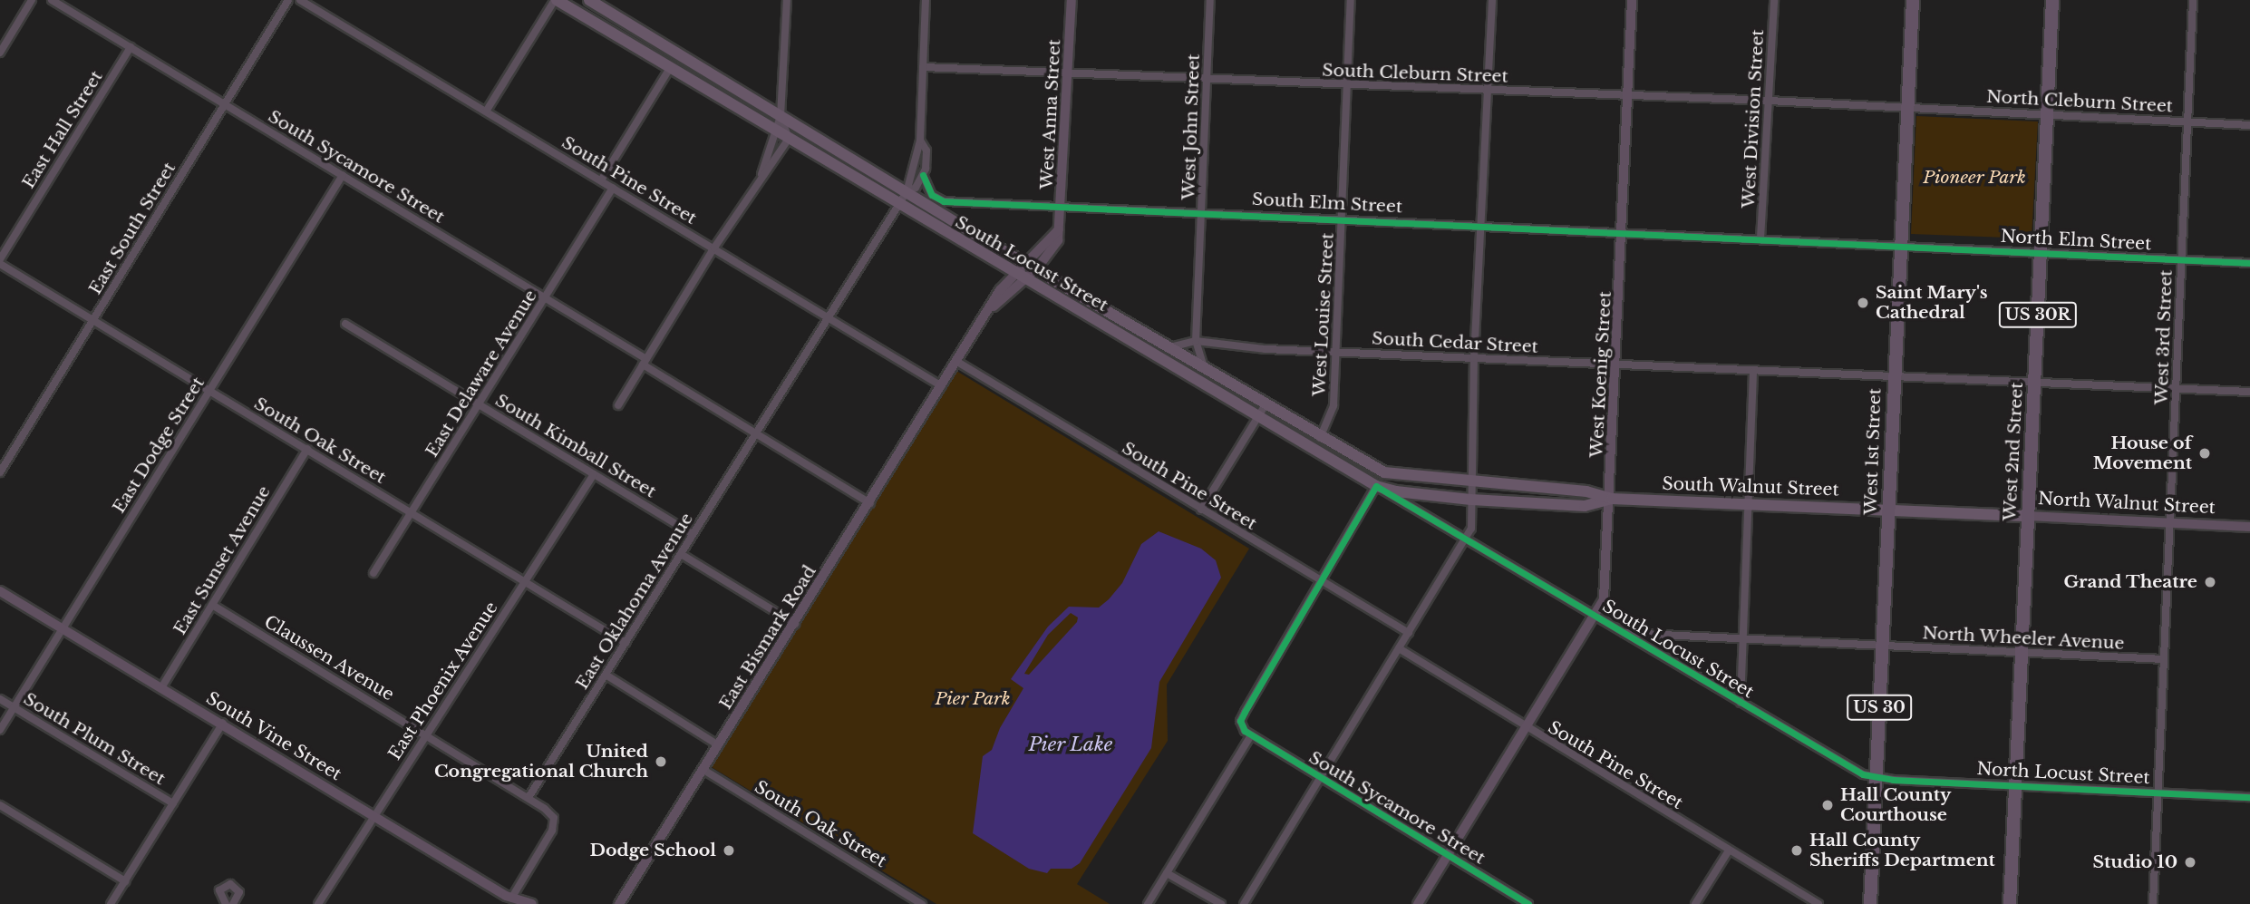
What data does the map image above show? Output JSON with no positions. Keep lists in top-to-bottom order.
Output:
{
  "streets": {
    "highway": [
      "US 30R",
      "West 1st Street",
      "West 2nd Street",
      "US 30"
    ],
    "main road": ["South Locust Street", "South Walnut Street", "North Walnut Street"],
    "street": [
      "South Cleburn Street",
      "North Cleburn Street",
      "West Anna Street",
      "West Division Street",
      "West John Street",
      "East Hall Street",
      "South Sycamore Street",
      "South Pine Street",
      "South Elm Street",
      "East South Street",
      "North Elm Street",
      "West Louise Street",
      "West 3rd Street",
      "South Cedar Street",
      "East Delaware Avenue",
      "West Koenig Street",
      "South Oak Street",
      "East Dodge Street",
      "South Kimball Street",
      "East Sunset Avenue",
      "East Oklahoma Avenue",
      "East Bismark Road",
      "North Wheeler Avenue",
      "Claussen Avenue",
      "East Phoenix Avenue",
      "South Vine Street",
      "South Plum Street",
      "North Locust Street"
    ]
  },
  "crossings": [
    ["South Cleburn Street", "North Cleburn Street"],
    ["South Cleburn Street", "West Anna Street"],
    ["South Cleburn Street", "West Division Street"],
    ["South Cleburn Street", "West John Street"],
    ["South Cleburn Street", "West Louise Street"],
    ["South Cleburn Street", "West Koenig Street"],
    ["South Cleburn Street", "West 1st Street"],
    ["North Cleburn Street", "West 3rd Street"],
    ["North Cleburn Street", "West 1st Street"],
    ["North Cleburn Street", "West 2nd Street"],
    ["West Anna Street", "South Elm Street"],
    ["West Anna Street", "South Locust Street"],
    ["West Anna Street", "East Bismark Road"],
    ["West Division Street", "South Elm Street"],
    ["West John Street", "South Elm Street"],
    ["West John Street", "South Locust Street"],
    ["West John Street", "South Cedar Street"],
    ["East Hall Street", "South Sycamore Street"],
    ["South Sycamore Street", "East South Street"],
    ["South Sycamore Street", "East Delaware Avenue"],
    ["South Sycamore Street", "West Koenig Street"],
    ["South Sycamore Street", "East Dodge Street"],
    ["South Sycamore Street", "East Oklahoma Avenue"],
    ["South Sycamore Street", "East Bismark Road"],
    ["South Pine Street", "East Delaware Avenue"],
    ["South Pine Street", "West Koenig Street"],
    ["South Pine Street", "East Oklahoma Avenue"],
    ["South Pine Street", "East Bismark Road"],
    ["South Elm Street", "West Louise Street"],
    ["South Elm Street", "West Koenig Street"],
    ["East South Street", "South Oak Street"],
    ["North Elm Street", "West 3rd Street"],
    ["North Elm Street", "West 1st Street"],
    ["North Elm Street", "West 2nd Street"],
    ["South Locust Street", "West Louise Street"],
    ["South Locust Street", "South Cedar Street"],
    ["South Locust Street", "West Koenig Street"],
    ["South Locust Street", "West 1st Street"],
    ["South Locust Street", "South Walnut Street"],
    ["South Locust Street", "East Oklahoma Avenue"],
    ["South Locust Street", "North Wheeler Avenue"],
    ["South Locust Street", "North Locust Street"],
    ["West Louise Street", "South Cedar Street"],
    ["West 3rd Street", "North Walnut Street"],
    ["West 3rd Street", "North Wheeler Avenue"],
    ["West 3rd Street", "North Locust Street"],
    ["South Cedar Street", "West Koenig Street"],
    ["East Delaware Avenue", "South Oak Street"],
    ["East Delaware Avenue", "South Kimball Street"],
    ["West Koenig Street", "South Walnut Street"],
    ["South Oak Street", "East Dodge Street"],
    ["South Oak Street", "East Sunset Avenue"],
    ["South Oak Street", "East Oklahoma Avenue"],
    ["South Oak Street", "East Bismark Road"],
    ["South Oak Street", "East Phoenix Avenue"],
    ["East Dodge Street", "South Vine Street"],
    ["East Dodge Street", "South Plum Street"],
    ["South Kimball Street", "East Oklahoma Avenue"],
    ["South Kimball Street", "East Phoenix Avenue"],
    ["West 1st Street", "South Walnut Street"],
    ["West 1st Street", "North Walnut Street"],
    ["West 1st Street", "North Wheeler Avenue"],
    ["West 1st Street", "North Locust Street"],
    ["West 2nd Street", "North Walnut Street"],
    ["West 2nd Street", "North Wheeler Avenue"],
    ["West 2nd Street", "North Locust Street"],
    ["South Walnut Street", "North Walnut Street"],
    ["East Sunset Avenue", "Claussen Avenue"],
    ["East Sunset Avenue", "South Vine Street"],
    ["East Oklahoma Avenue", "Claussen Avenue"],
    ["Claussen Avenue", "East Phoenix Avenue"],
    ["East Phoenix Avenue", "South Vine Street"]
  ],
  "water": ["Pier Lake"],
  "parks": ["Pioneer Park", "Pier Park"],
  "places": [
    "Saint Mary's Cathedral",
    "House of Movement",
    "Grand Theatre",
    "United Congregational Church",
    "Hall County Courthouse",
    "Dodge School",
    "Hall County Sheriffs Department",
    "Studio 10"
  ]
}
